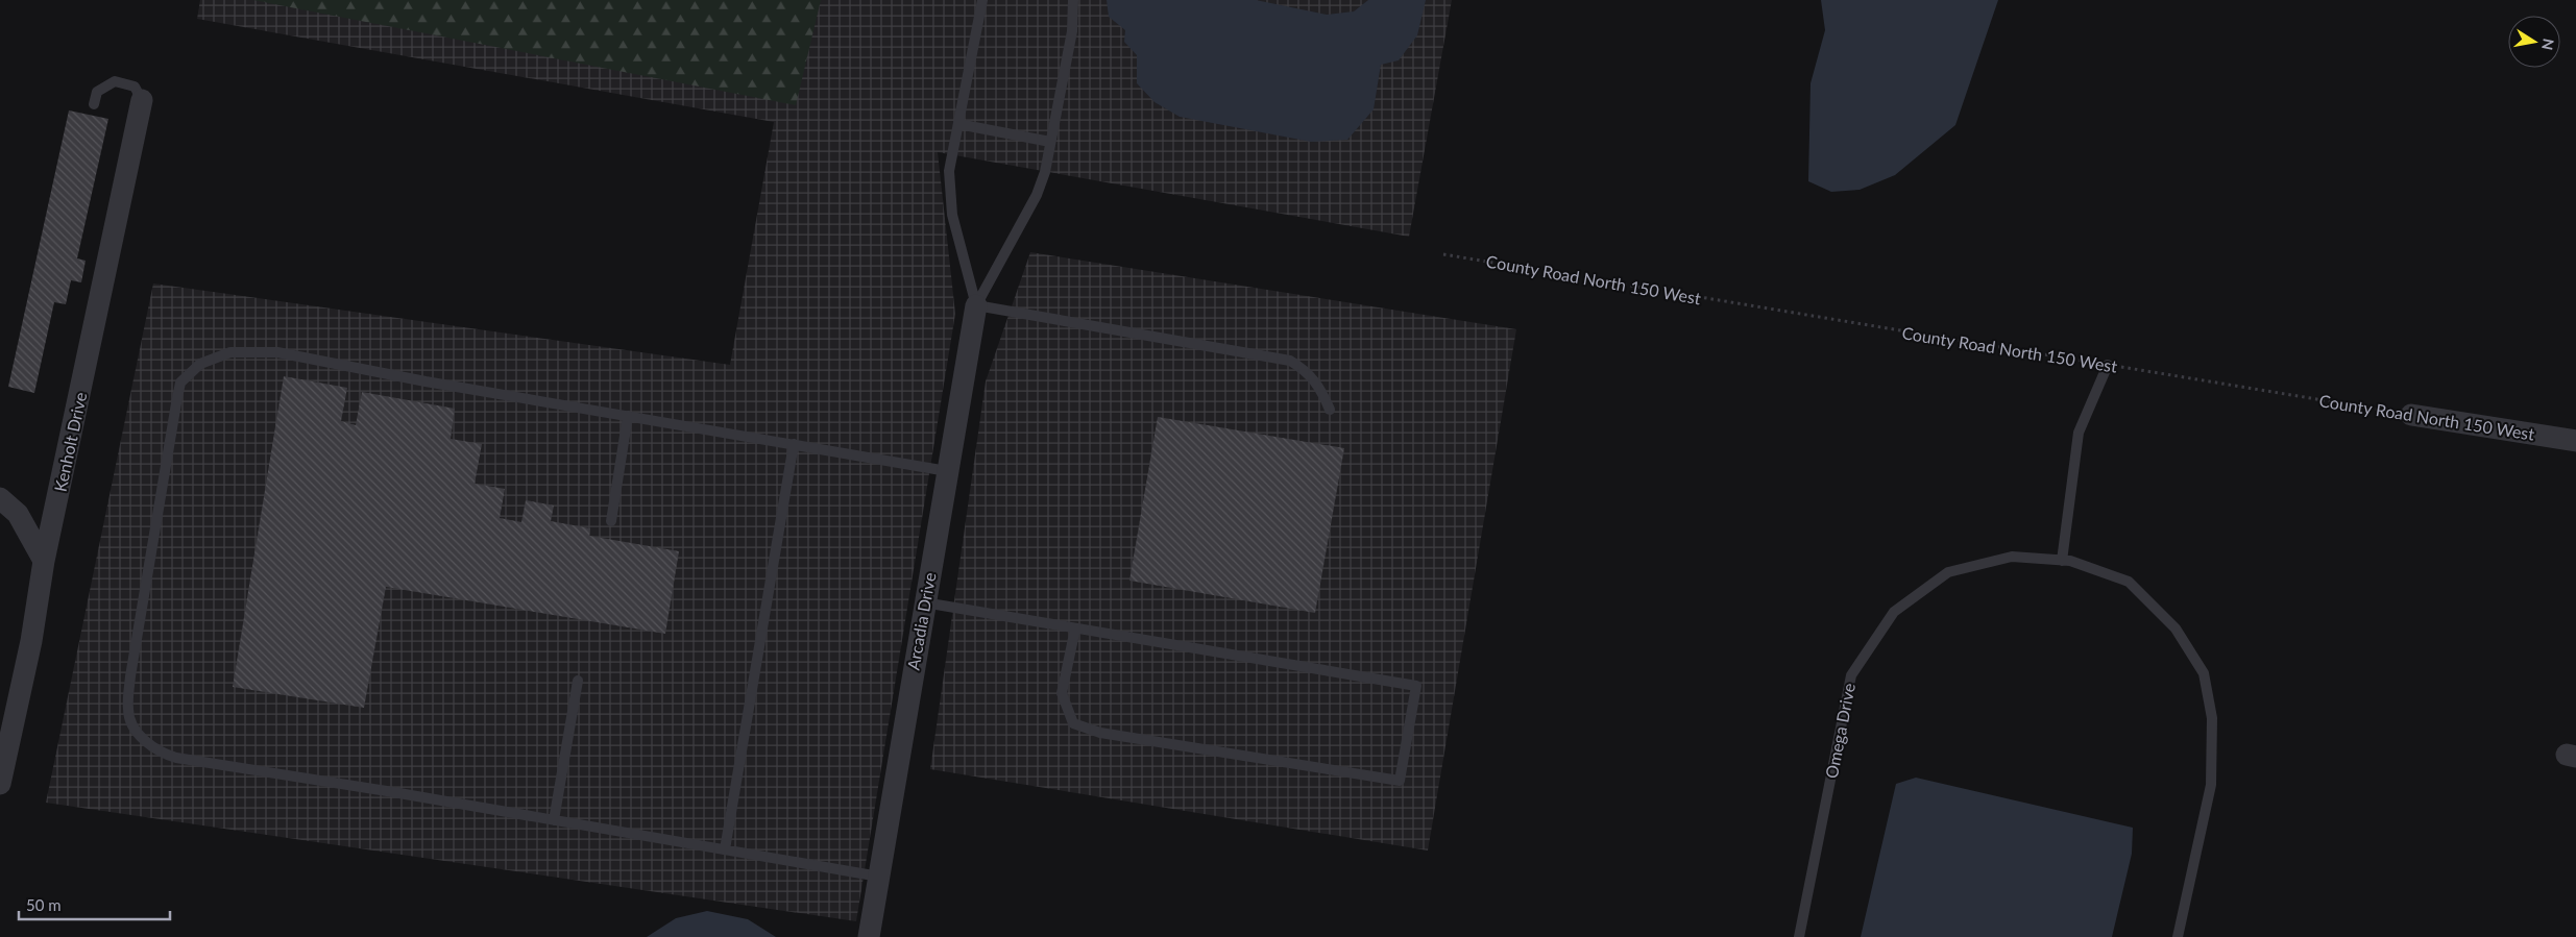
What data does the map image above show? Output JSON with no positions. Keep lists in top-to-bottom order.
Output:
{
  "streets": {
    "street": ["County Road North 150 West", "Kenholt Drive", "Arcadia Drive"],
    "lane": ["Omega Drive"]
  },
  "scale_bar": "50 m",
  "north": "right"
}
